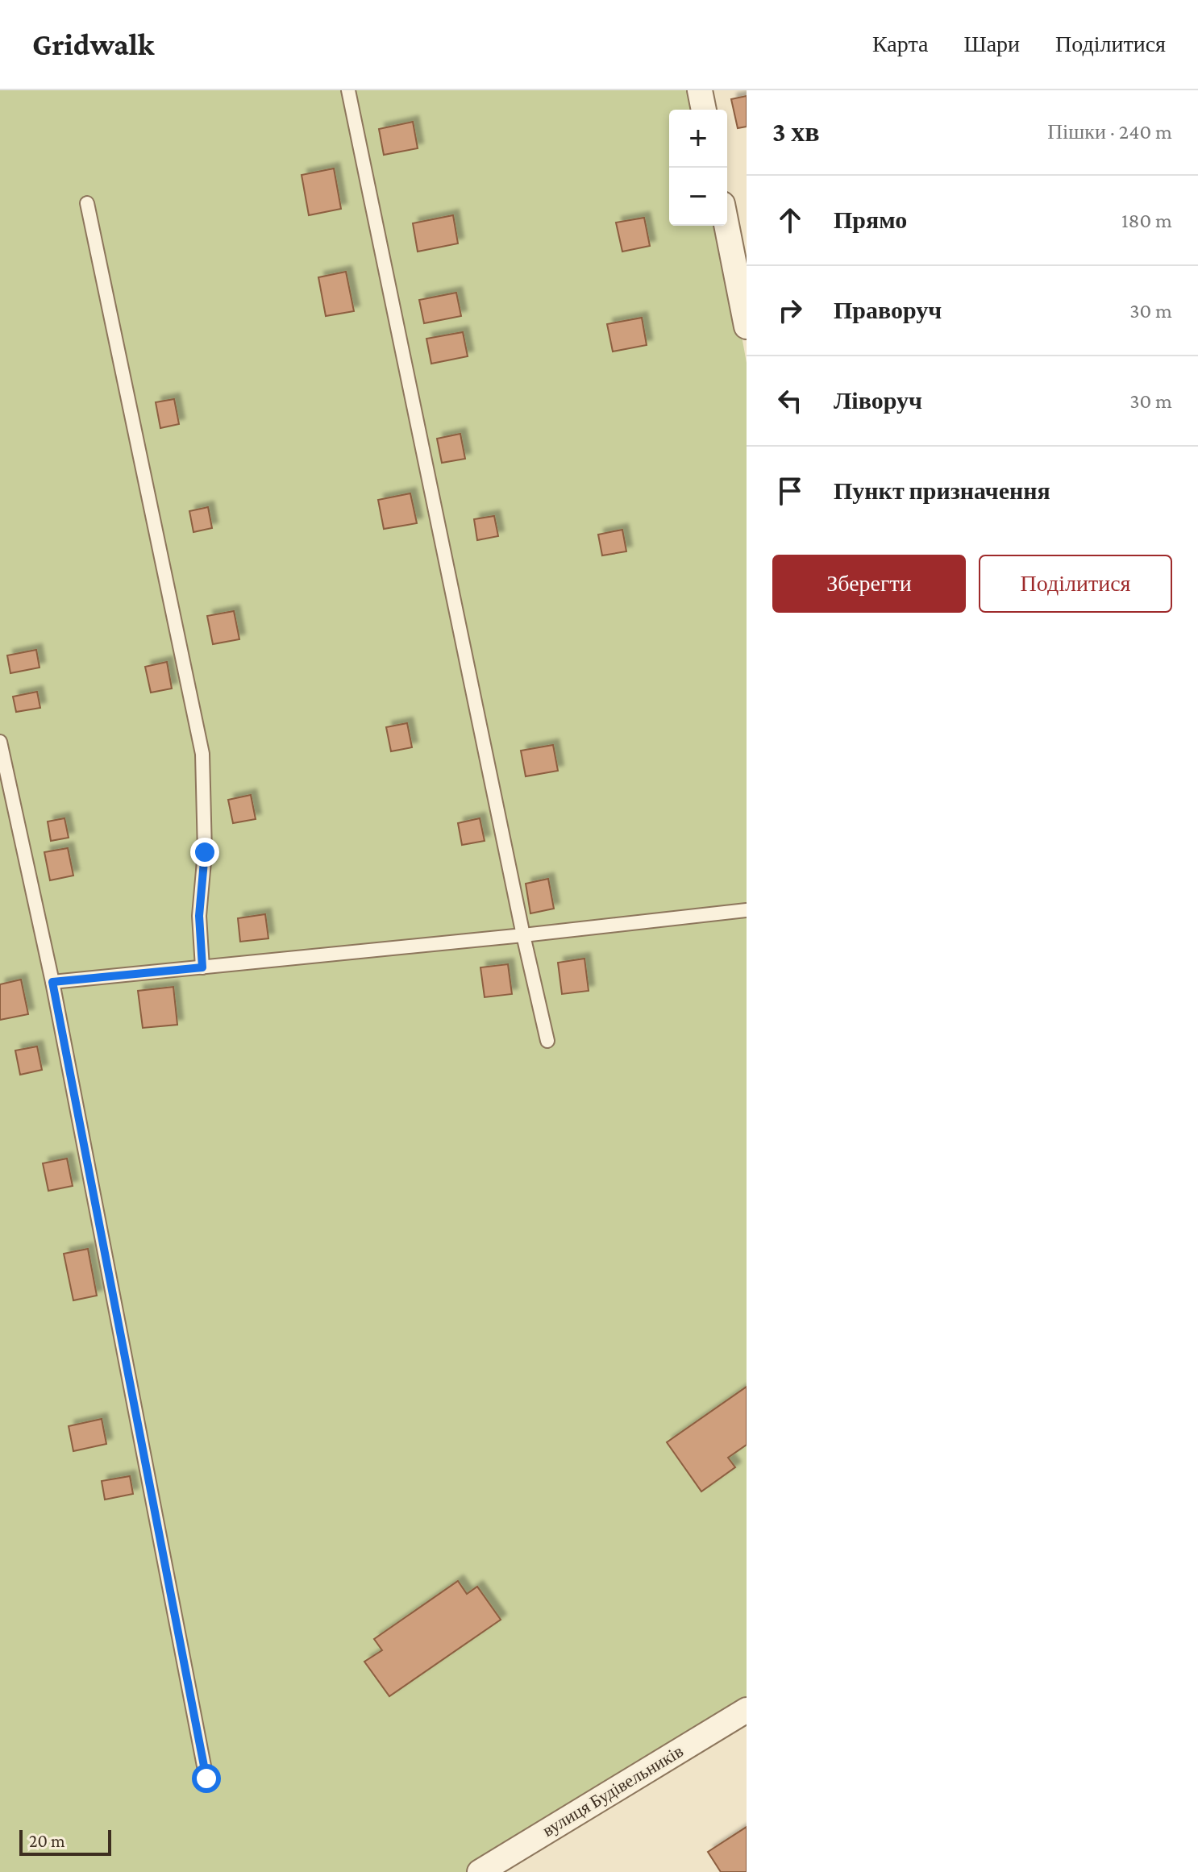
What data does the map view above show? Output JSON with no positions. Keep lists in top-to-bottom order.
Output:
{
  "streets": {
    "street": ["вулиця Будівельників"]
  },
  "scale_bar": "20 m",
  "page": {
    "header": "Gridwalk",
    "nav": ["Карта", "Шари", "Поділитися"],
    "heading": ["3 хв", "Пішки · 240 m"],
    "map_buttons": ["+", "−"],
    "list": [
      ["Прямо", "180 m"],
      ["Праворуч", "30 m"],
      ["Ліворуч", "30 m"],
      "Пункт призначення"
    ],
    "buttons": ["Зберегти", "Поділитися"],
    "scale": "20 m"
  }
}
